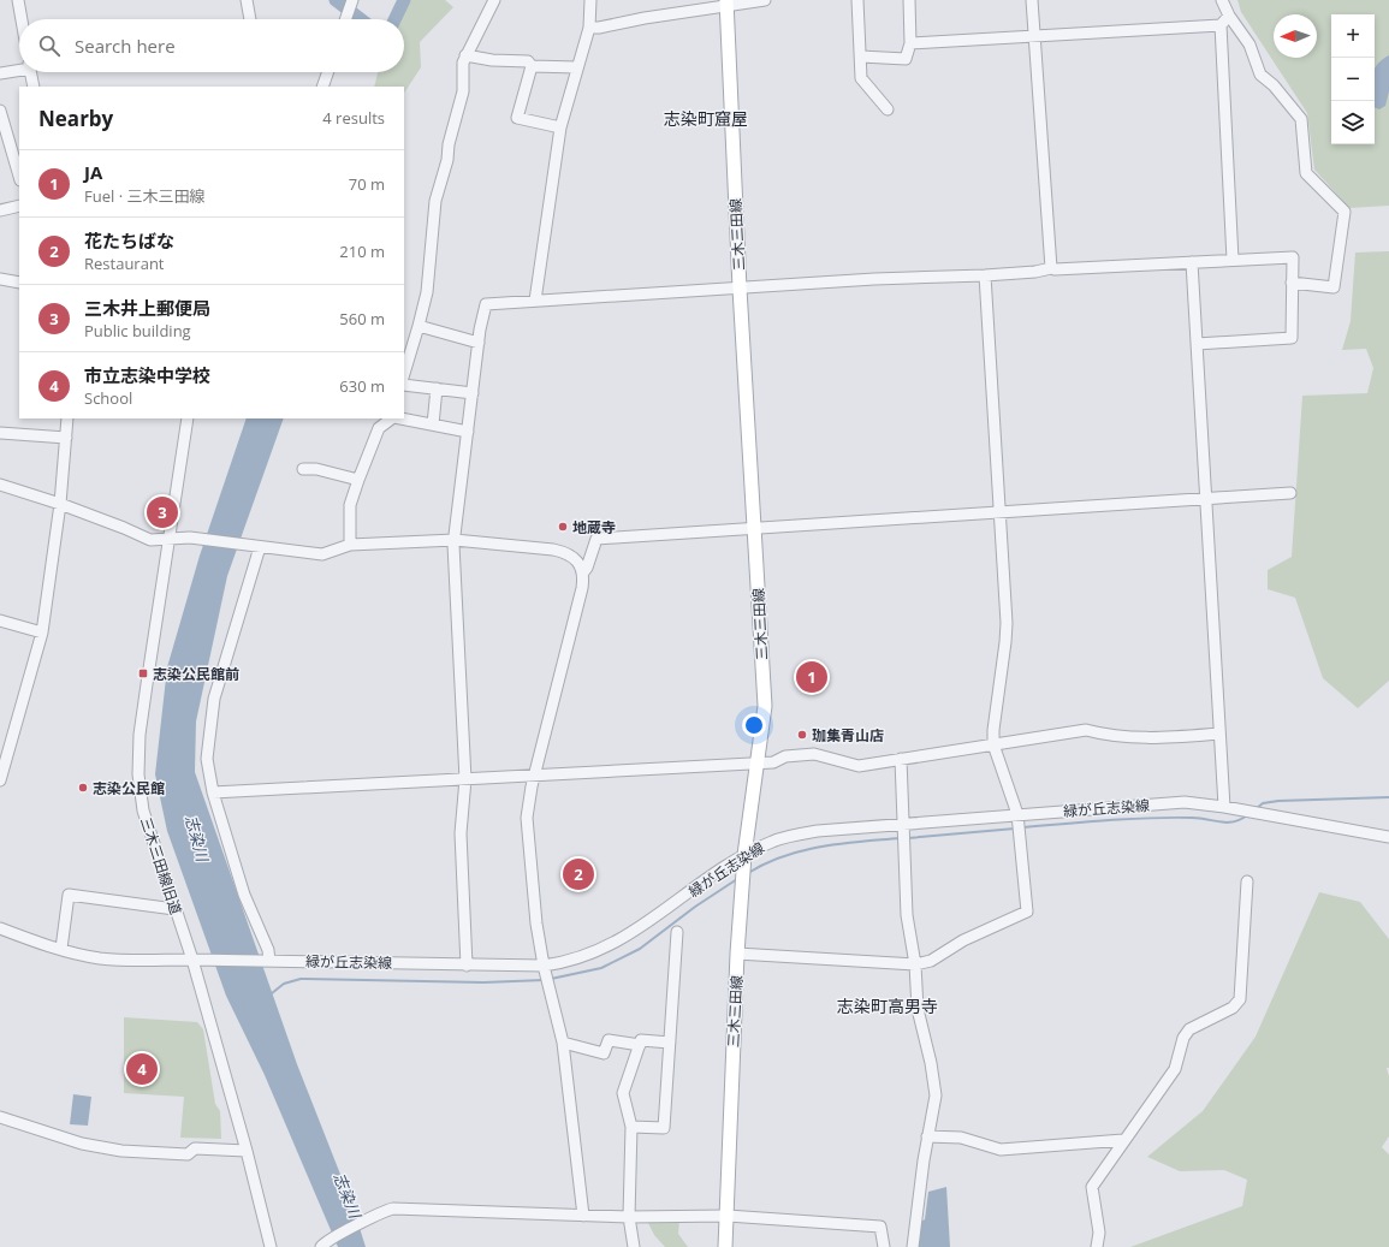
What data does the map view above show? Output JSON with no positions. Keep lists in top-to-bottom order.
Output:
{
  "streets": {
    "main road": ["三木三田線"],
    "street": ["緑が丘志染線", "三木三田線旧道"]
  },
  "crossings": [
    ["三木三田線", "緑が丘志染線"],
    ["緑が丘志染線", "三木三田線旧道"]
  ],
  "districts": ["志染町窟屋", "志染町高男寺"],
  "water": ["志染川"],
  "places": {
    "other": ["地蔵寺", "珈集青山店", "志染公民館"],
    "transit": ["志染公民館前"]
  },
  "north": "left",
  "page": {
    "map_buttons": ["+", "−"],
    "search": "Search here",
    "heading": ["Nearby", "4 results"],
    "list": [
      {
        "mark": "1",
        "name": "JA",
        "note": "Fuel · 三木三田線",
        "value": "70 m"
      },
      {
        "mark": "2",
        "name": "花たちばな",
        "note": "Restaurant",
        "value": "210 m"
      },
      {
        "mark": "3",
        "name": "三木井上郵便局",
        "note": "Public building",
        "value": "560 m"
      },
      {
        "mark": "4",
        "name": "市立志染中学校",
        "note": "School",
        "value": "630 m"
      }
    ],
    "pins": [
      "3",
      "1",
      "2",
      "4"
    ]
  }
}
